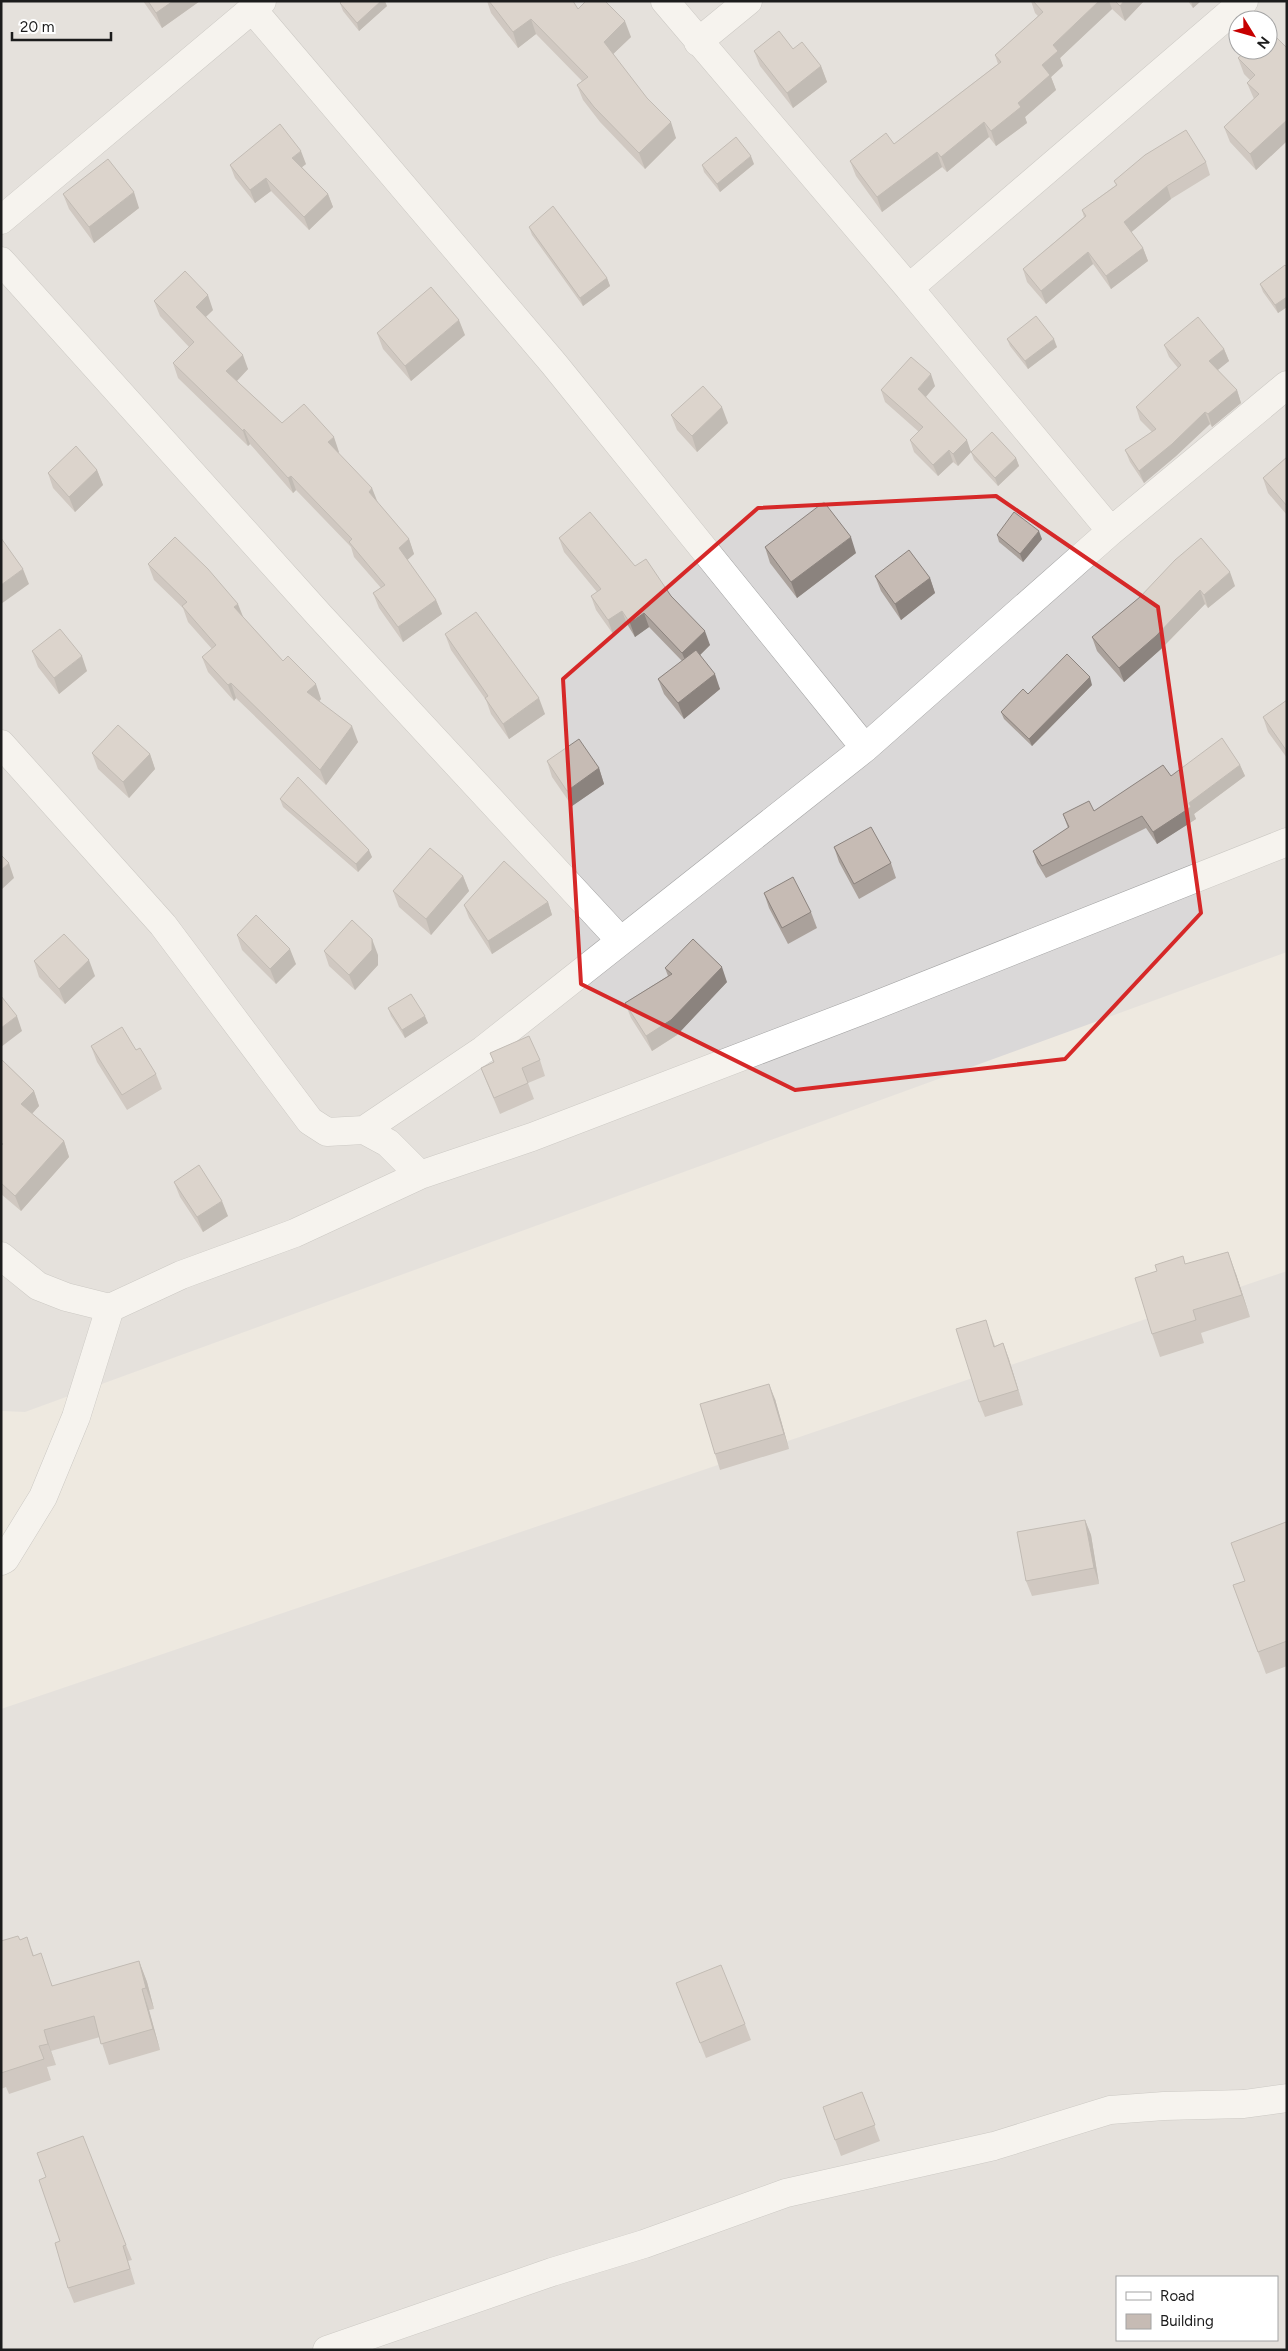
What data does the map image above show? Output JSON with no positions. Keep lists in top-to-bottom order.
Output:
{
  "legend": ["Road", "Building"],
  "scale_bar": "20 m",
  "north": "bottom right"
}
